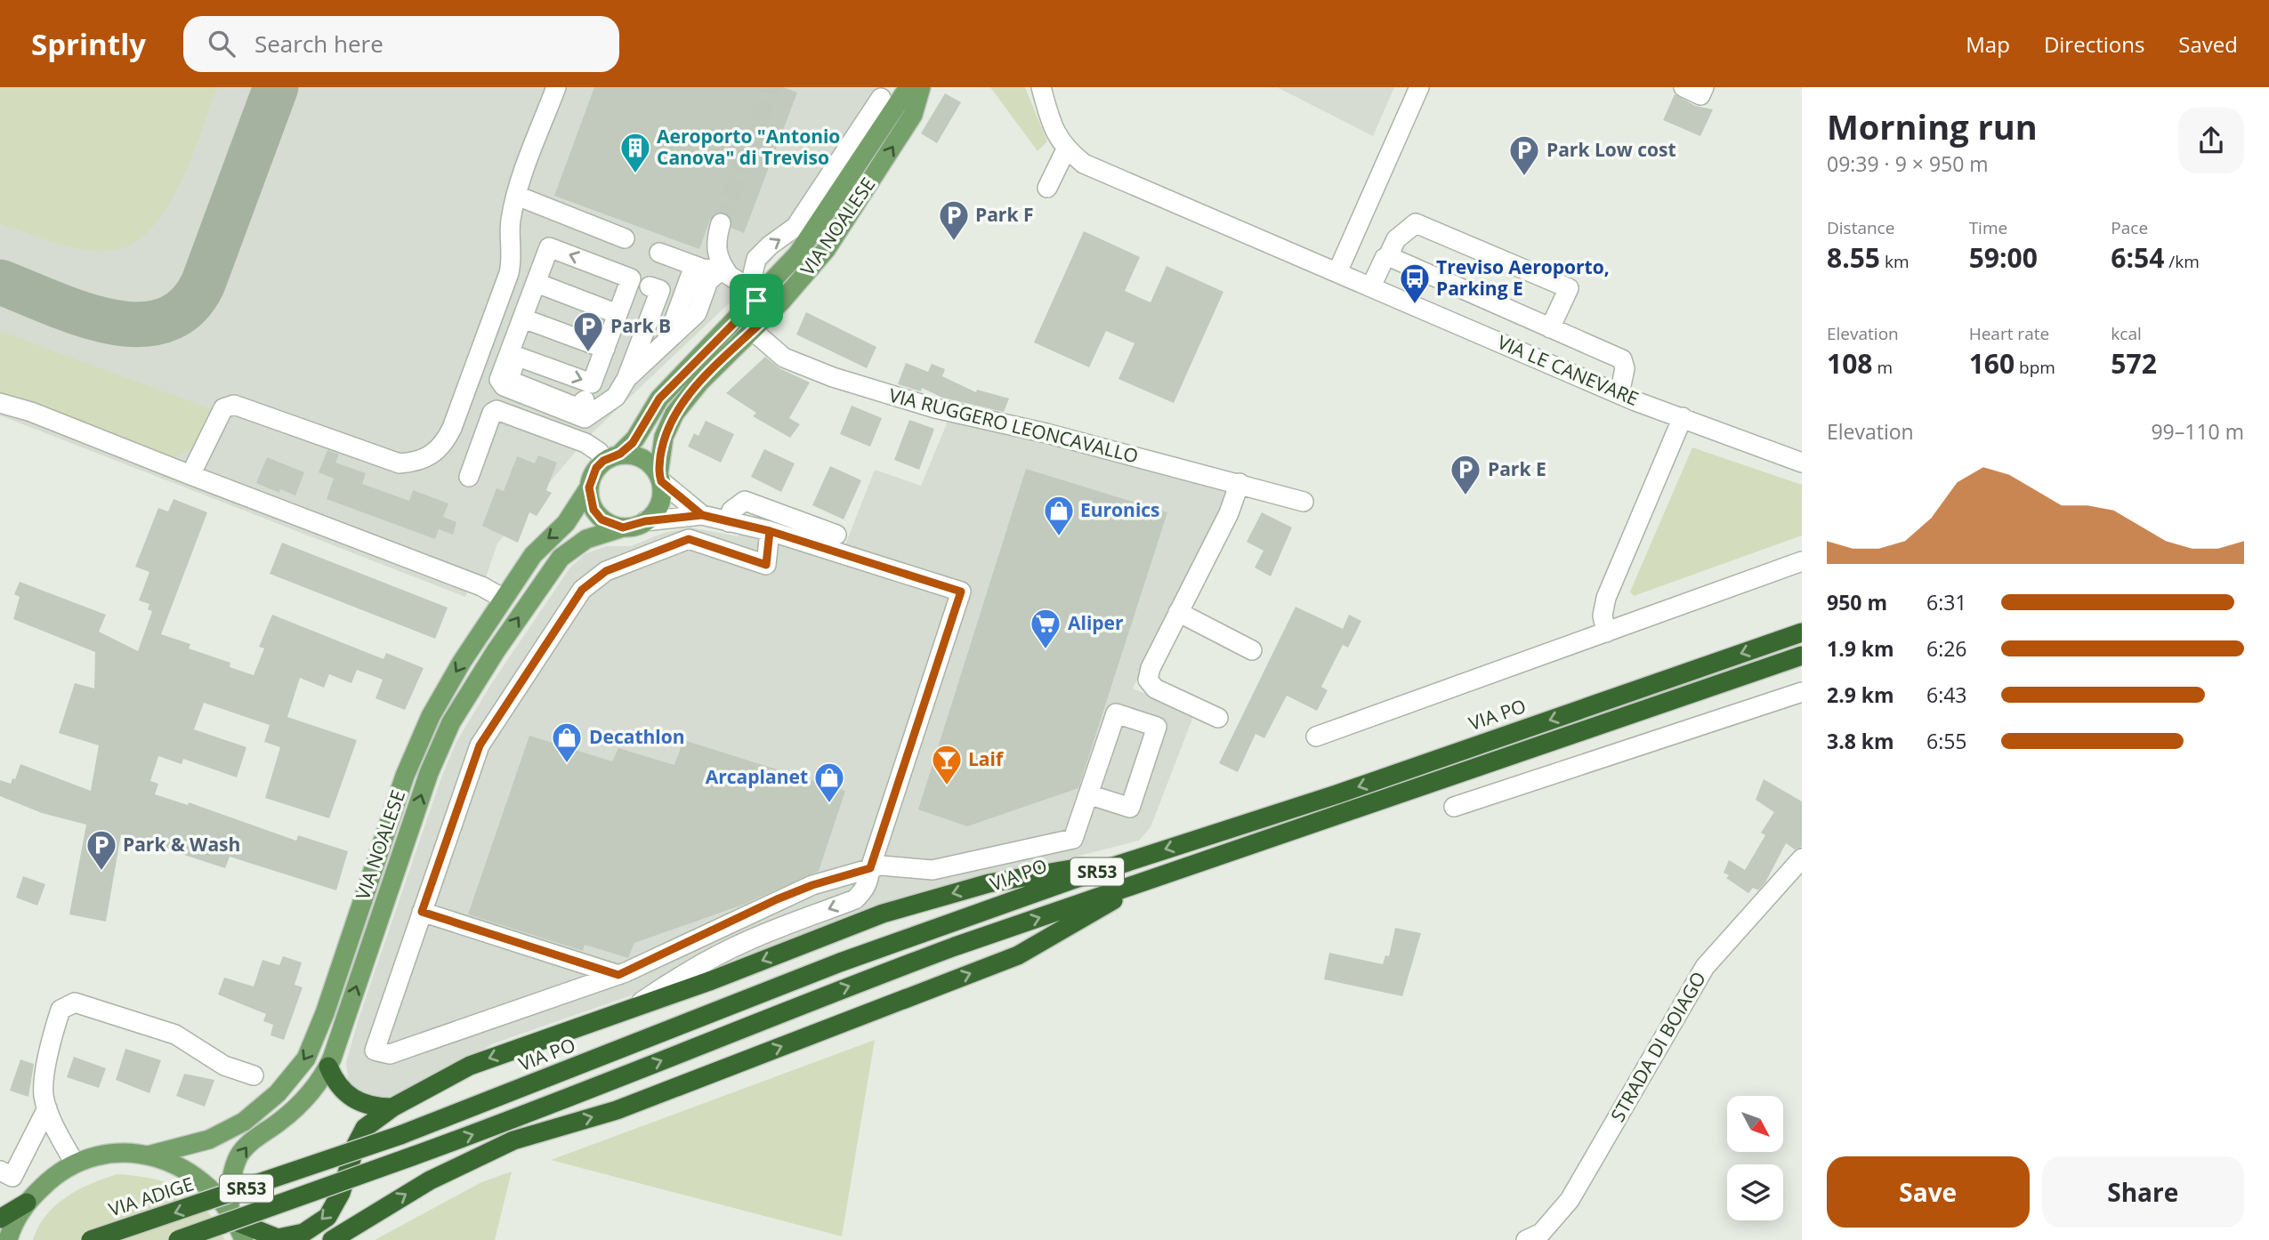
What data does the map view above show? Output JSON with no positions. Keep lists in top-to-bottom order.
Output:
{
  "streets": {
    "highway": ["VIA PO", "SR53", "VIA ADIGE"],
    "main road": ["VIA NOALESE"],
    "street": ["VIA LE CANEVARE", "VIA RUGGERO LEONCAVALLO", "STRADA DI BOIAGO"]
  },
  "crossings": [
    ["VIA NOALESE", "VIA RUGGERO LEONCAVALLO"],
    ["VIA PO", "VIA ADIGE"]
  ],
  "places": {
    "building": ["Aeroporto \"Antonio Canova\" di Treviso"],
    "parking": [
      "Park Low cost",
      "Park F",
      "Park B",
      "Park E",
      "Park & Wash"
    ],
    "bus stop": ["Treviso Aeroporto, Parking E"],
    "shop": ["Euronics", "Decathlon", "Arcaplanet"],
    "supermarket": ["Aliper"],
    "bar": ["Laif"]
  },
  "north": "bottom right",
  "page": {
    "header": "Sprintly",
    "search": "Search here",
    "nav": ["Map", "Directions", "Saved"],
    "heading": ["Morning run", "09:39 · 9 × 950 m"],
    "stats": [
      ["Distance", "8.55 km"],
      ["Time", "59:00"],
      ["Pace", "6:54 /km"],
      ["Elevation", "108 m"],
      ["Heart rate", "160 bpm"],
      ["kcal", "572"]
    ],
    "chart": ["Elevation", "99–110 m"],
    "list": [
      {
        "name": "950 m",
        "note": "6:31"
      },
      {
        "name": "1.9 km",
        "note": "6:26"
      },
      {
        "name": "2.9 km",
        "note": "6:43"
      },
      {
        "name": "3.8 km",
        "note": "6:55"
      }
    ],
    "buttons": ["Save", "Share"]
  }
}
